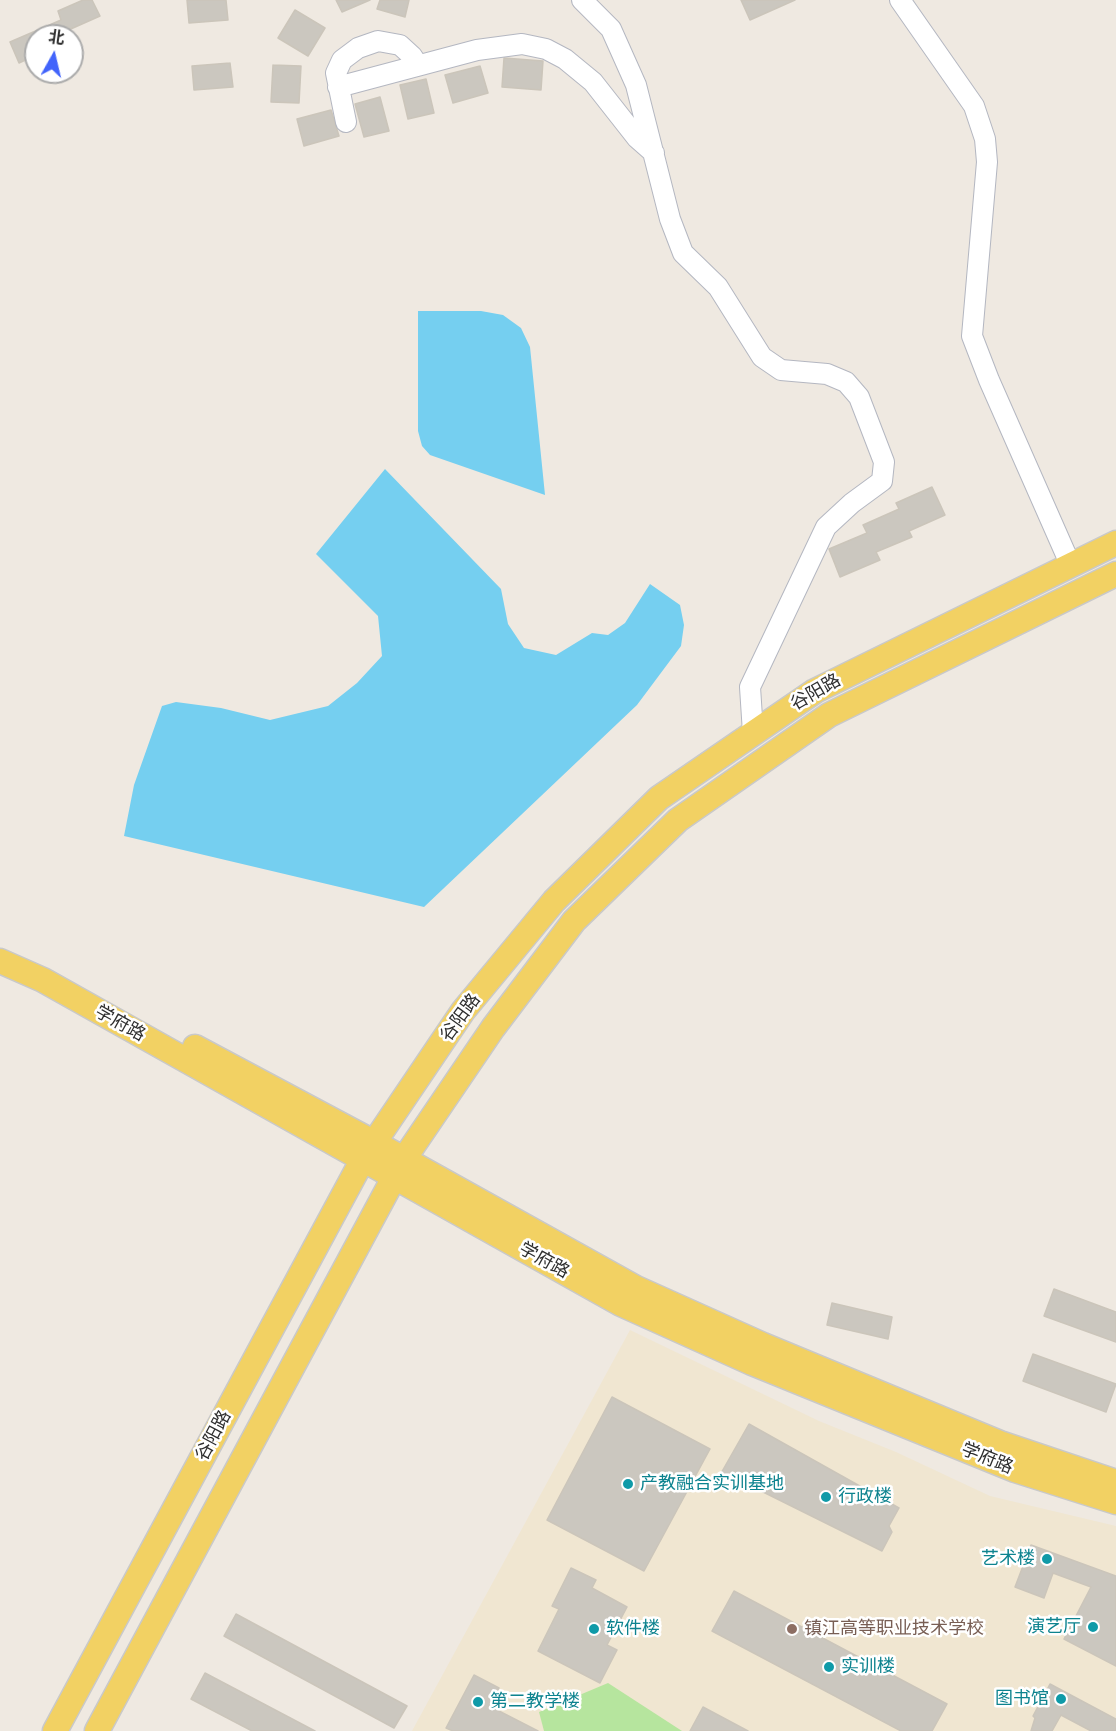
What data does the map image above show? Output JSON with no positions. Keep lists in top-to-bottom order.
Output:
{
  "streets": {
    "main road": ["谷阳路", "学府路"]
  },
  "crossings": [
    ["谷阳路", "学府路"]
  ],
  "places": [
    "产教融合实训基地",
    "行政楼",
    "艺术楼",
    "演艺厅",
    "软件楼",
    "镇江高等职业技术学校",
    "实训楼",
    "图书馆",
    "第二教学楼"
  ],
  "north": "top"
}
